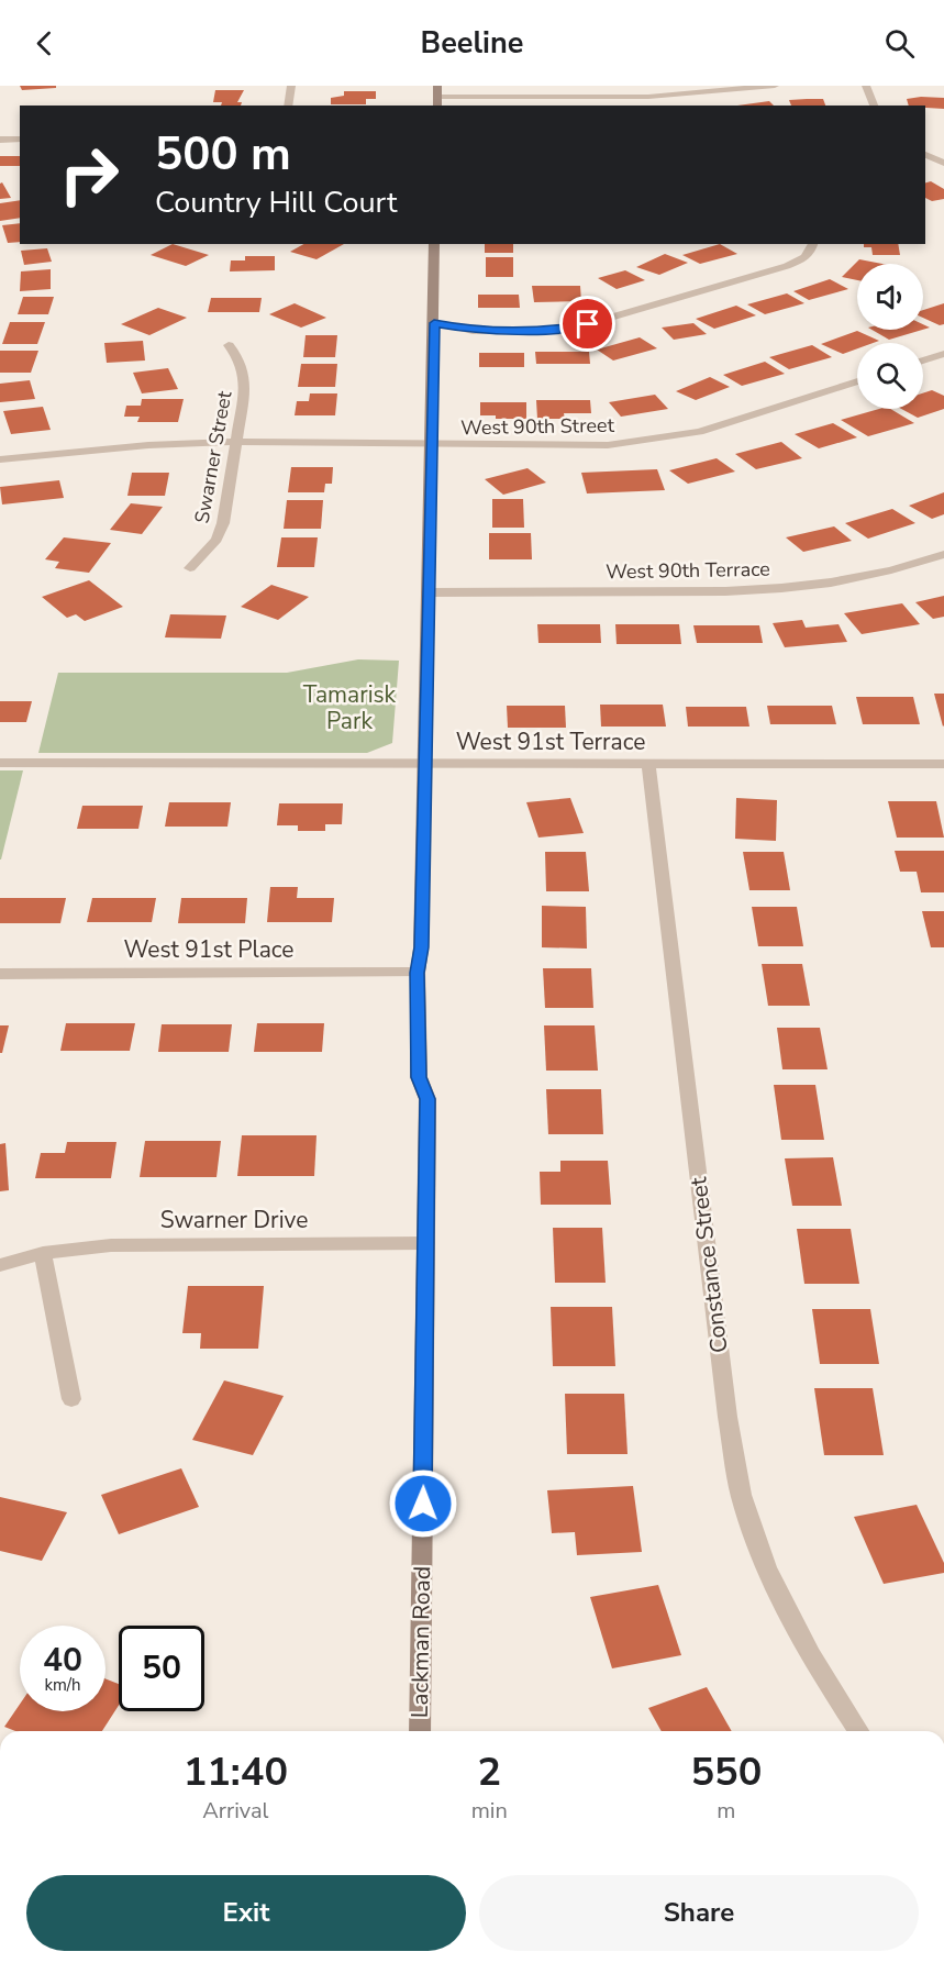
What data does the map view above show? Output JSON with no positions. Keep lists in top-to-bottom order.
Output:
{
  "streets": {
    "main road": ["Lackman Road"],
    "street": [
      "West 90th Street",
      "Swarner Street",
      "West 90th Terrace",
      "West 91st Terrace",
      "West 91st Place",
      "Swarner Drive",
      "Constance Street"
    ]
  },
  "crossings": [
    ["West 90th Street", "Swarner Street"],
    ["West 90th Street", "Lackman Road"],
    ["West 90th Terrace", "Lackman Road"],
    ["West 91st Terrace", "Constance Street"],
    ["West 91st Terrace", "Lackman Road"],
    ["West 91st Place", "Lackman Road"],
    ["Swarner Drive", "Lackman Road"]
  ],
  "parks": ["Tamarisk Park"],
  "page": {
    "header": "Beeline",
    "turn": ["500 m", "Country Hill Court"],
    "speed": "40 km/h",
    "limit": "50",
    "eta": [
      "11:40",
      "Arrival",
      "2",
      "min",
      "550",
      "m"
    ],
    "buttons": ["Exit", "Share"]
  }
}
